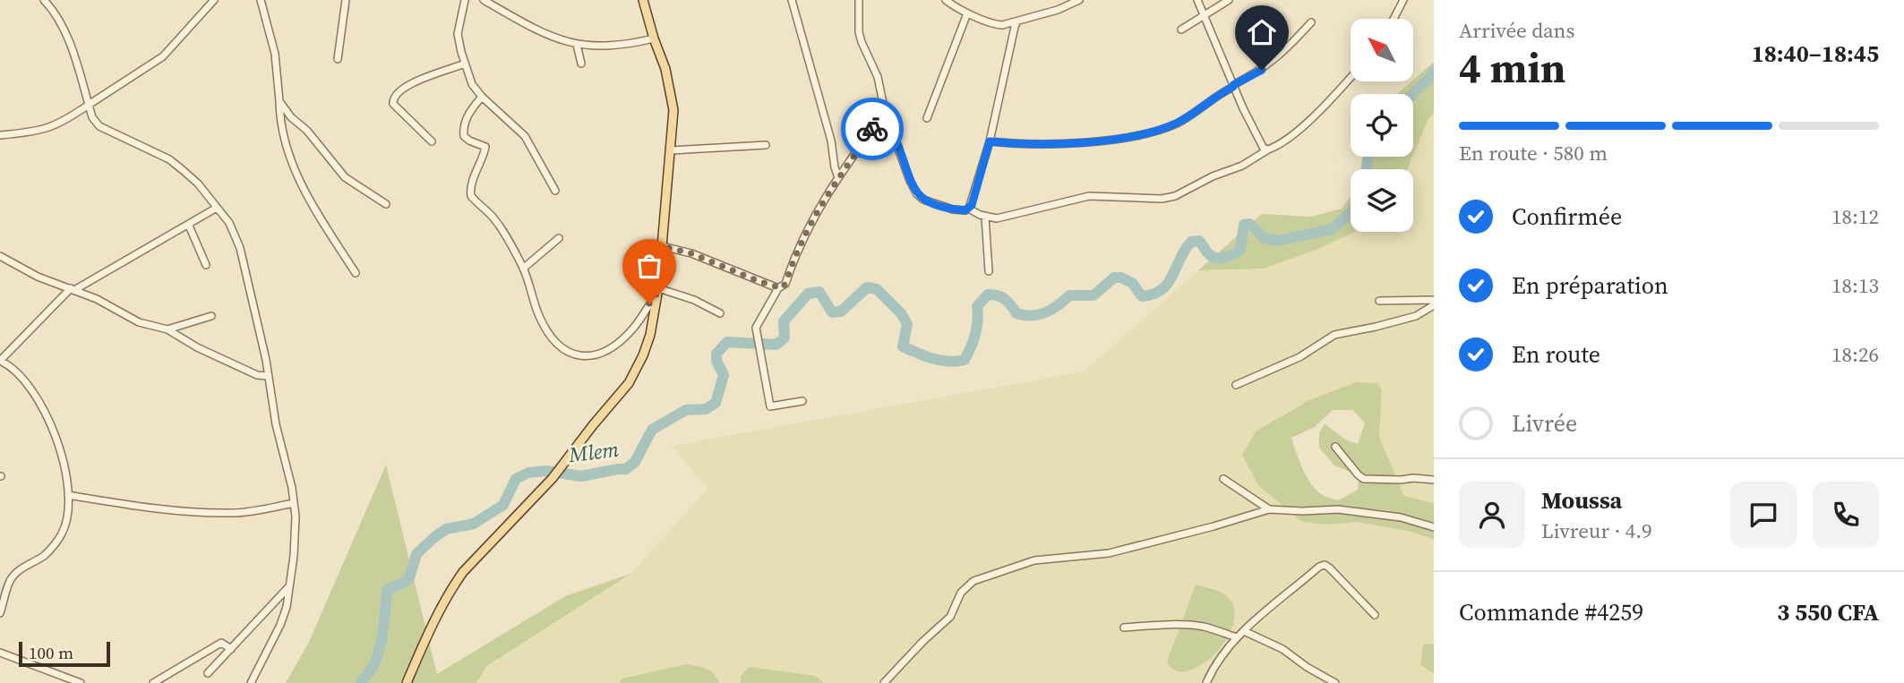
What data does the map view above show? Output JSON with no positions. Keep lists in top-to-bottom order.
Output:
{
  "water": ["Mlem"],
  "scale_bar": "100 m",
  "north": "top left",
  "page": {
    "heading": ["4 min", "Arrivée dans", "18:40–18:45"],
    "panel": [
      "Moussa",
      "Livreur · 4.9",
      "Commande #4259",
      "3 550 CFA"
    ],
    "bar": "En route · 580 m",
    "list": [
      ["Confirmée", "18:12"],
      ["En préparation", "18:13"],
      ["En route", "18:26"],
      "Livrée"
    ],
    "scale": "100 m"
  }
}
